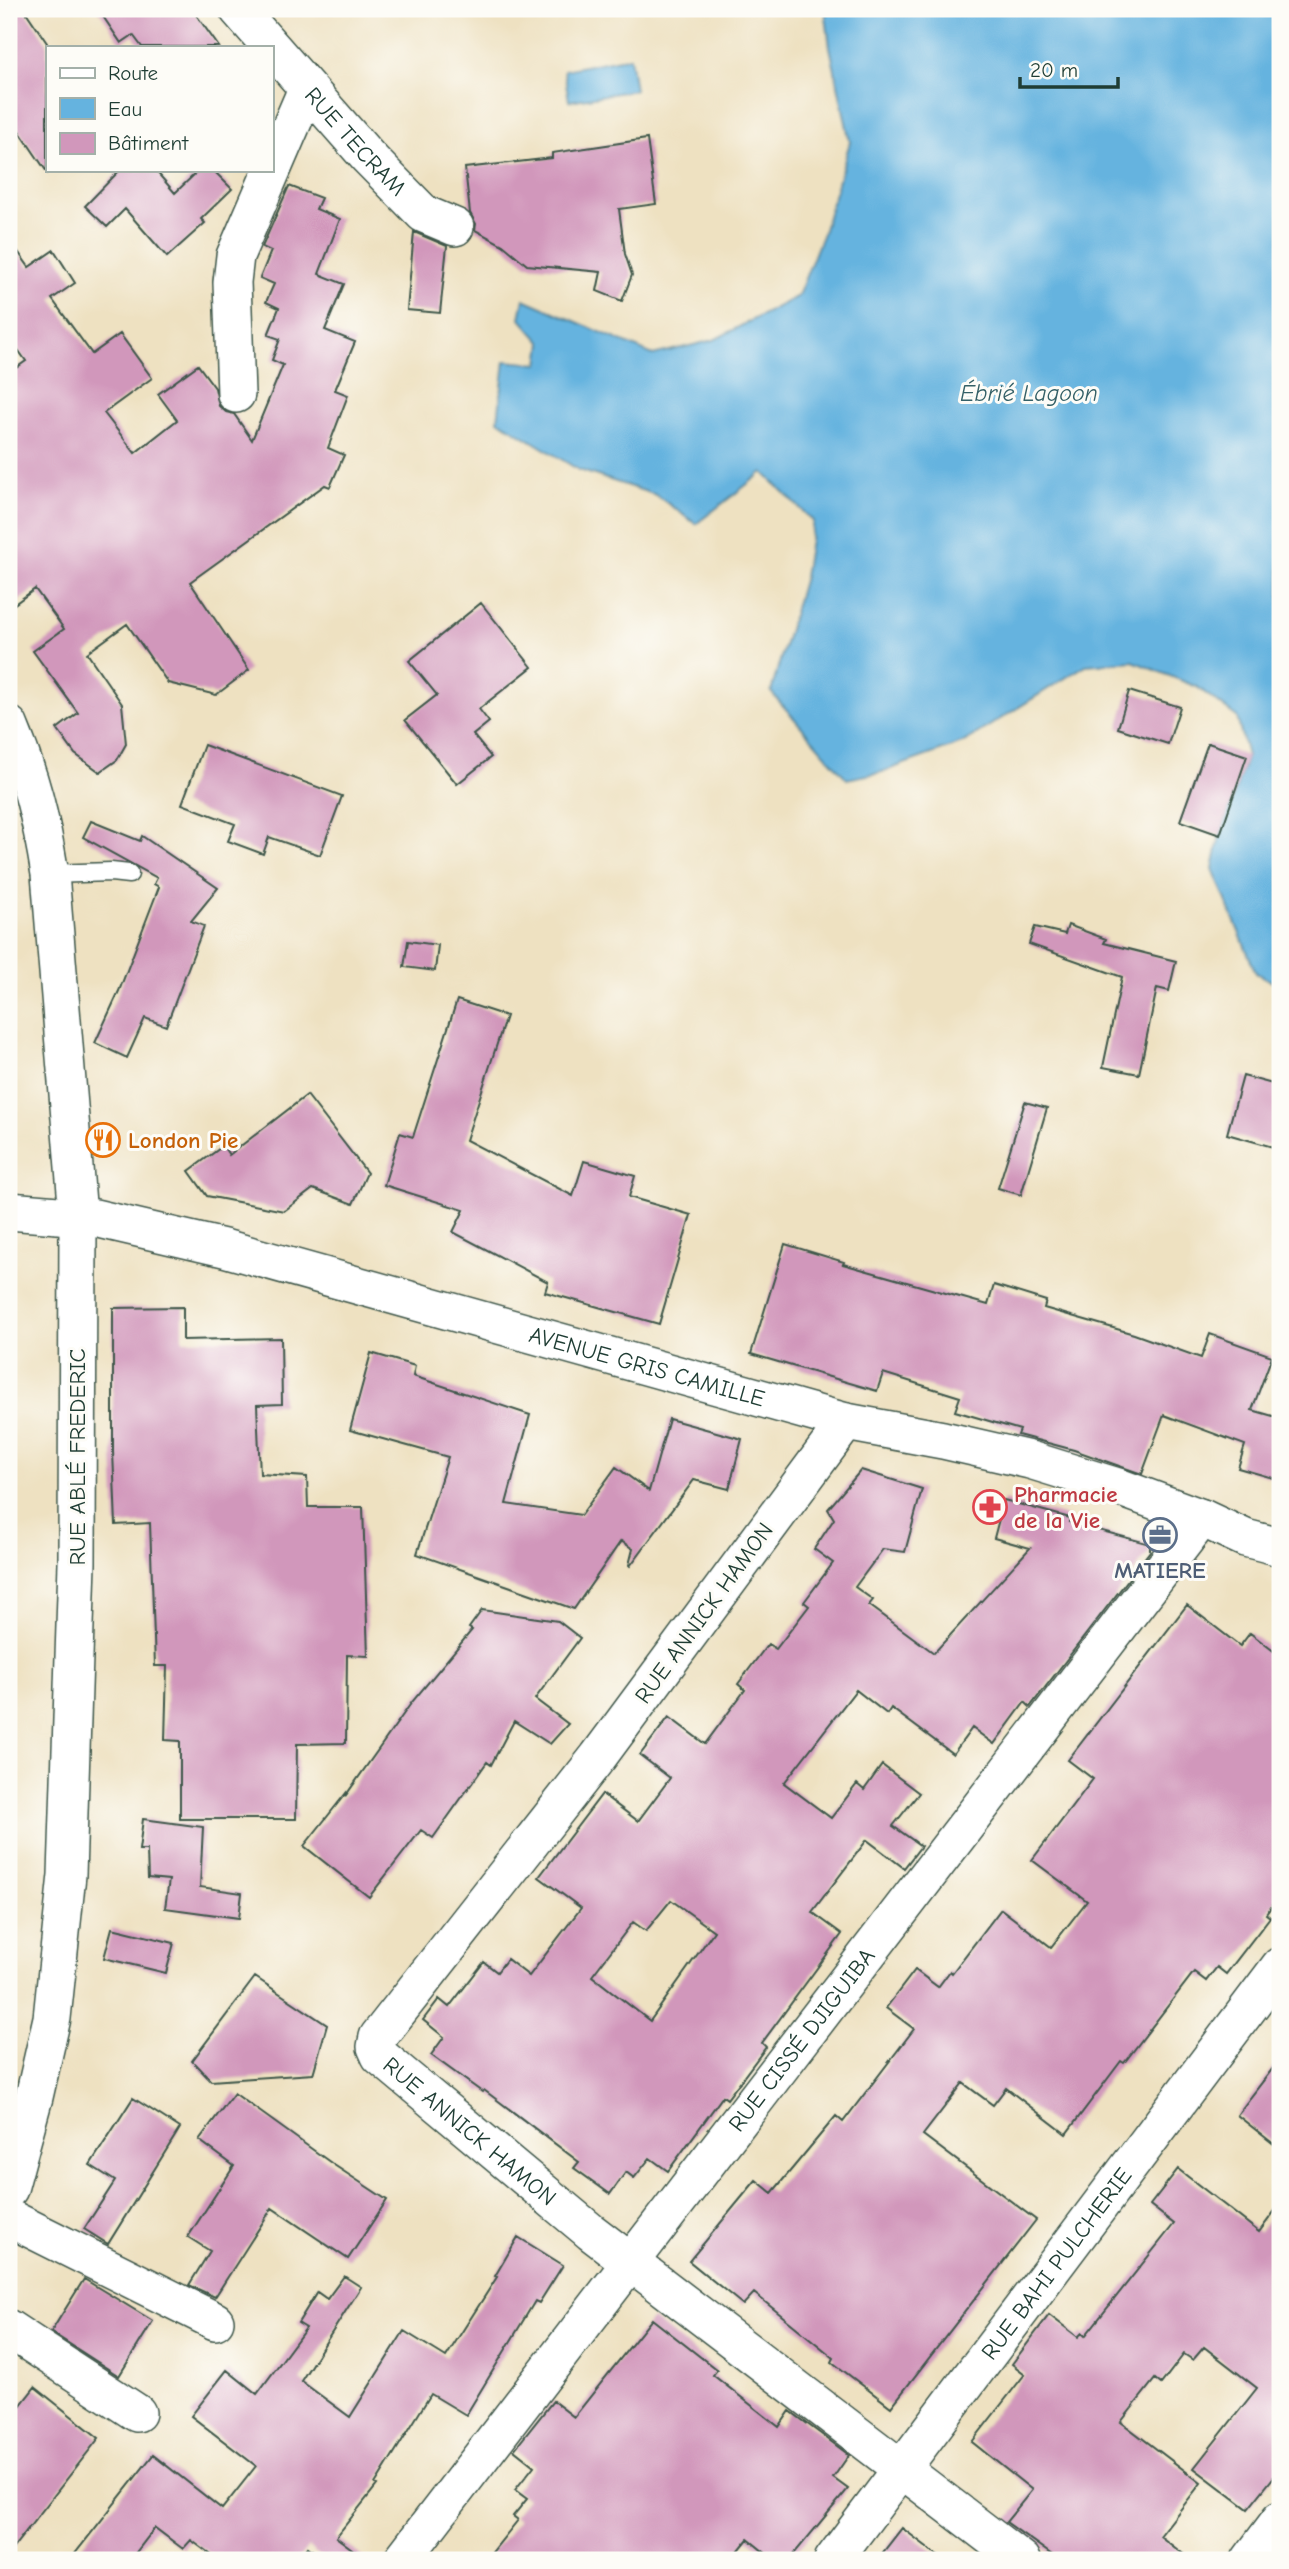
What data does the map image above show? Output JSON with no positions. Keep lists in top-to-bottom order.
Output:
{
  "streets": {
    "street": [
      "RUE TECRAM",
      "AVENUE GRIS CAMILLE",
      "RUE ABLÉ FREDERIC",
      "RUE ANNICK HAMON",
      "RUE CISSÉ DJIGUIBA",
      "RUE BAHI PULCHERIE"
    ]
  },
  "crossings": [
    ["AVENUE GRIS CAMILLE", "RUE ABLÉ FREDERIC"],
    ["AVENUE GRIS CAMILLE", "RUE ANNICK HAMON"],
    ["AVENUE GRIS CAMILLE", "RUE CISSÉ DJIGUIBA"],
    ["RUE ANNICK HAMON", "RUE CISSÉ DJIGUIBA"],
    ["RUE ANNICK HAMON", "RUE BAHI PULCHERIE"]
  ],
  "water": ["Ébrié Lagoon"],
  "places": {
    "restaurant": ["London Pie"],
    "pharmacy": ["Pharmacie de la Vie"],
    "office": ["MATIERE"]
  },
  "legend": ["Route", "Eau", "Bâtiment"],
  "scale_bar": "20 m"
}
